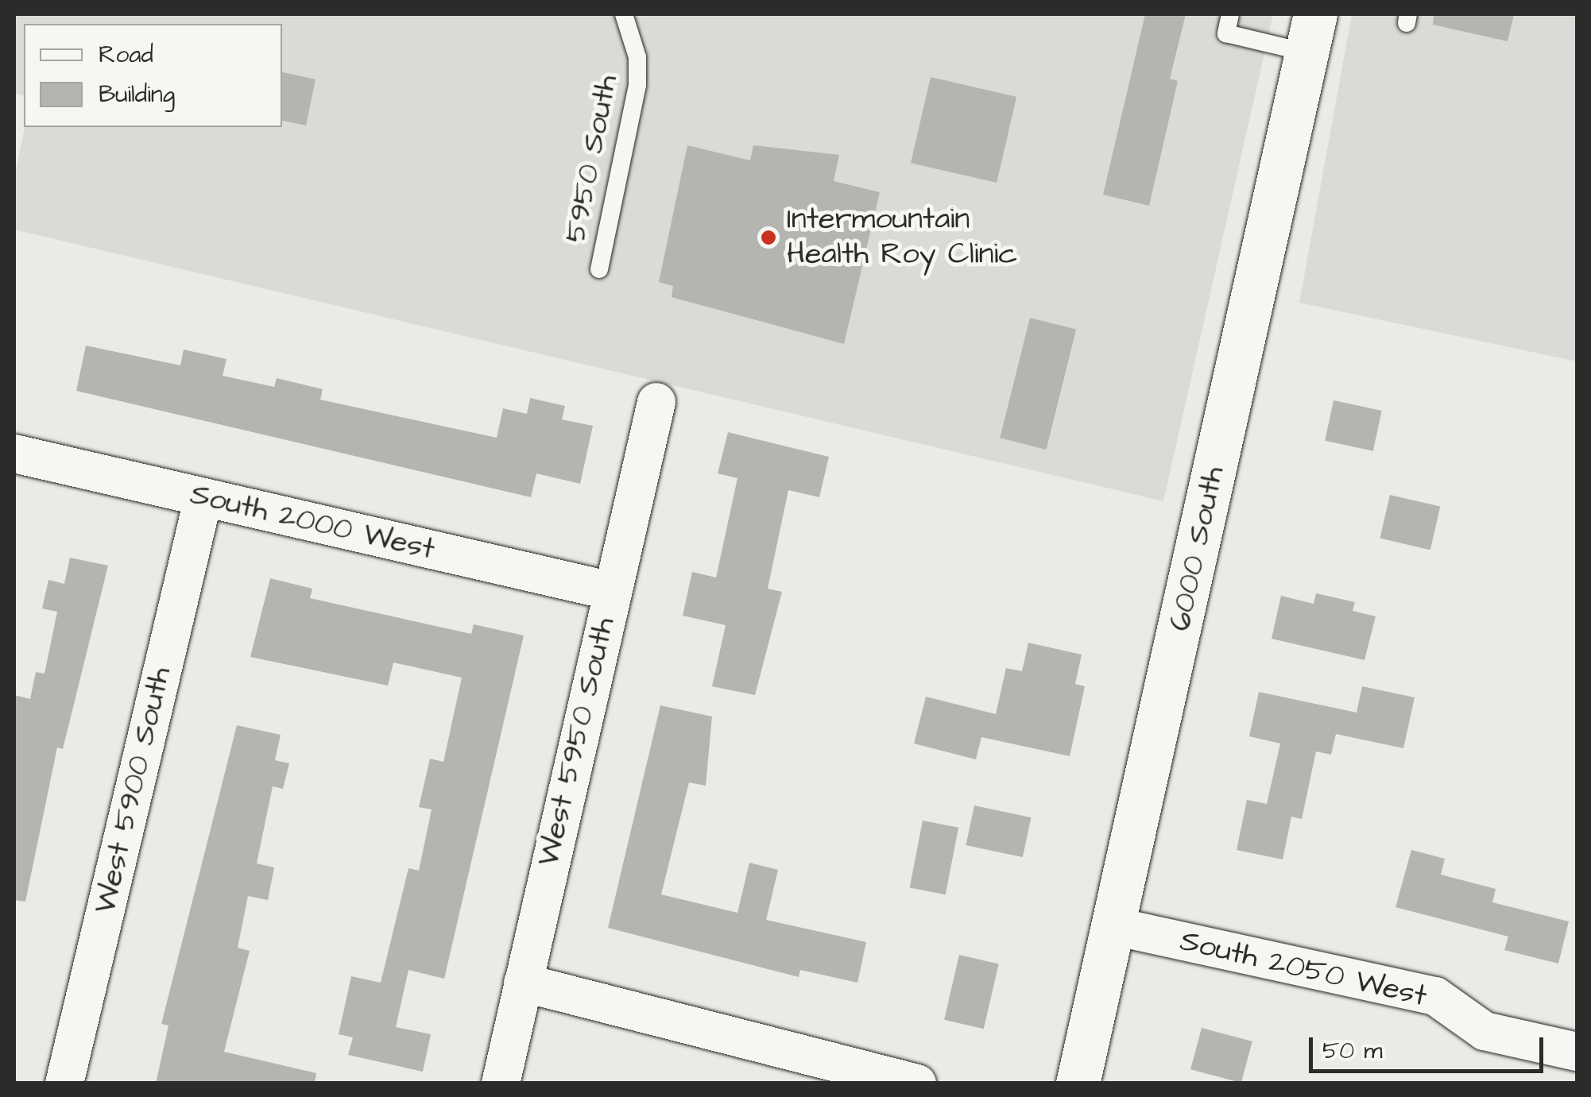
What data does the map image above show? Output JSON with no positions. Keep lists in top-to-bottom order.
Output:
{
  "streets": {
    "street": [
      "South 2000 West",
      "6000 South",
      "West 5950 South",
      "West 5900 South",
      "South 2050 West"
    ],
    "lane": ["5950 South"]
  },
  "crossings": [
    ["South 2000 West", "West 5950 South"],
    ["South 2000 West", "West 5900 South"],
    ["6000 South", "South 2050 West"]
  ],
  "places": ["Intermountain Health Roy Clinic"],
  "legend": ["Road", "Building"],
  "scale_bar": "50 m"
}
